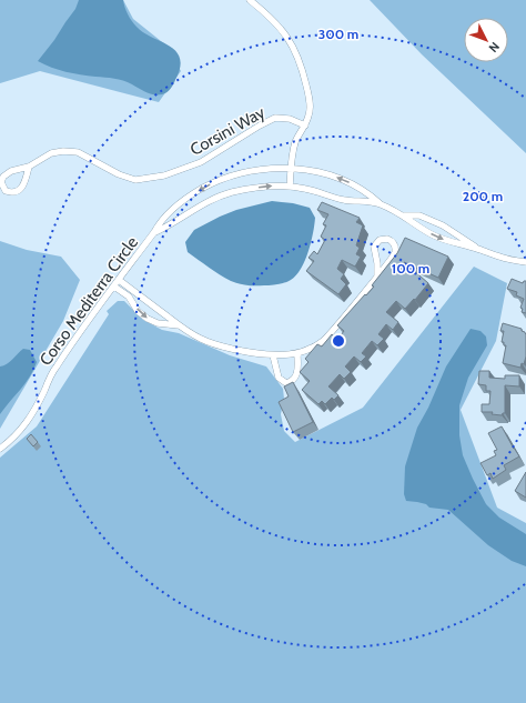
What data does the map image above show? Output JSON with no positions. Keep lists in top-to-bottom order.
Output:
{
  "streets": {
    "street": ["Corsini Way", "Corso Mediterra Circle"]
  },
  "north": "bottom right",
  "rings": ["300 m", "200 m", "100 m"]
}
